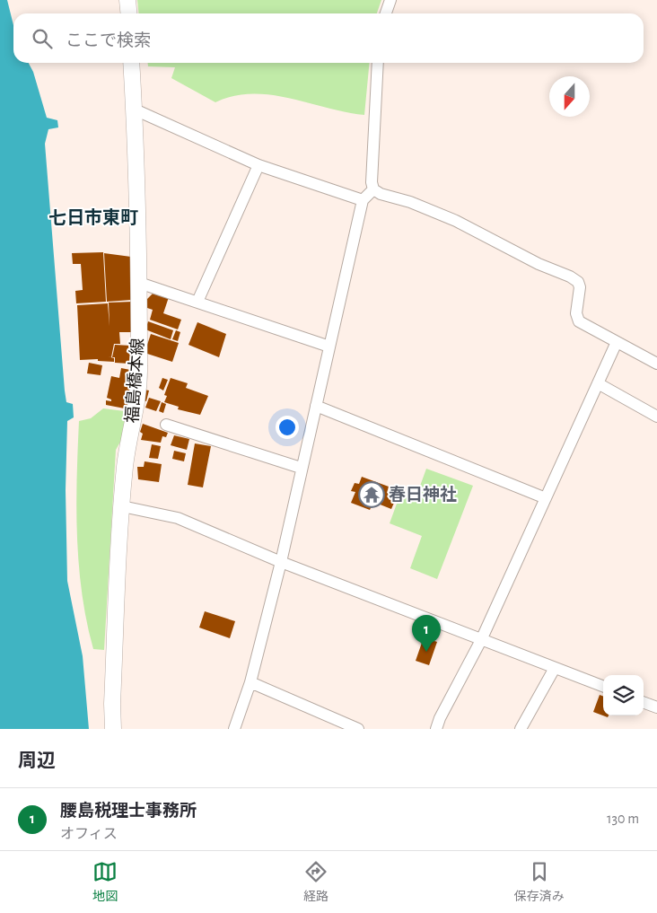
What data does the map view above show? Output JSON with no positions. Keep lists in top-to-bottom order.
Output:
{
  "streets": {
    "main road": ["福島橋本線"]
  },
  "districts": ["七日市東町"],
  "places": {
    "temple": ["春日神社"]
  },
  "north": "bottom",
  "page": {
    "search": "ここで検索",
    "pins": "1",
    "heading": "周辺",
    "list": [
      {
        "mark": "1",
        "name": "腰島税理士事務所",
        "note": "オフィス",
        "value": "130 m"
      }
    ],
    "nav": ["地図", "経路", "保存済み"]
  }
}
